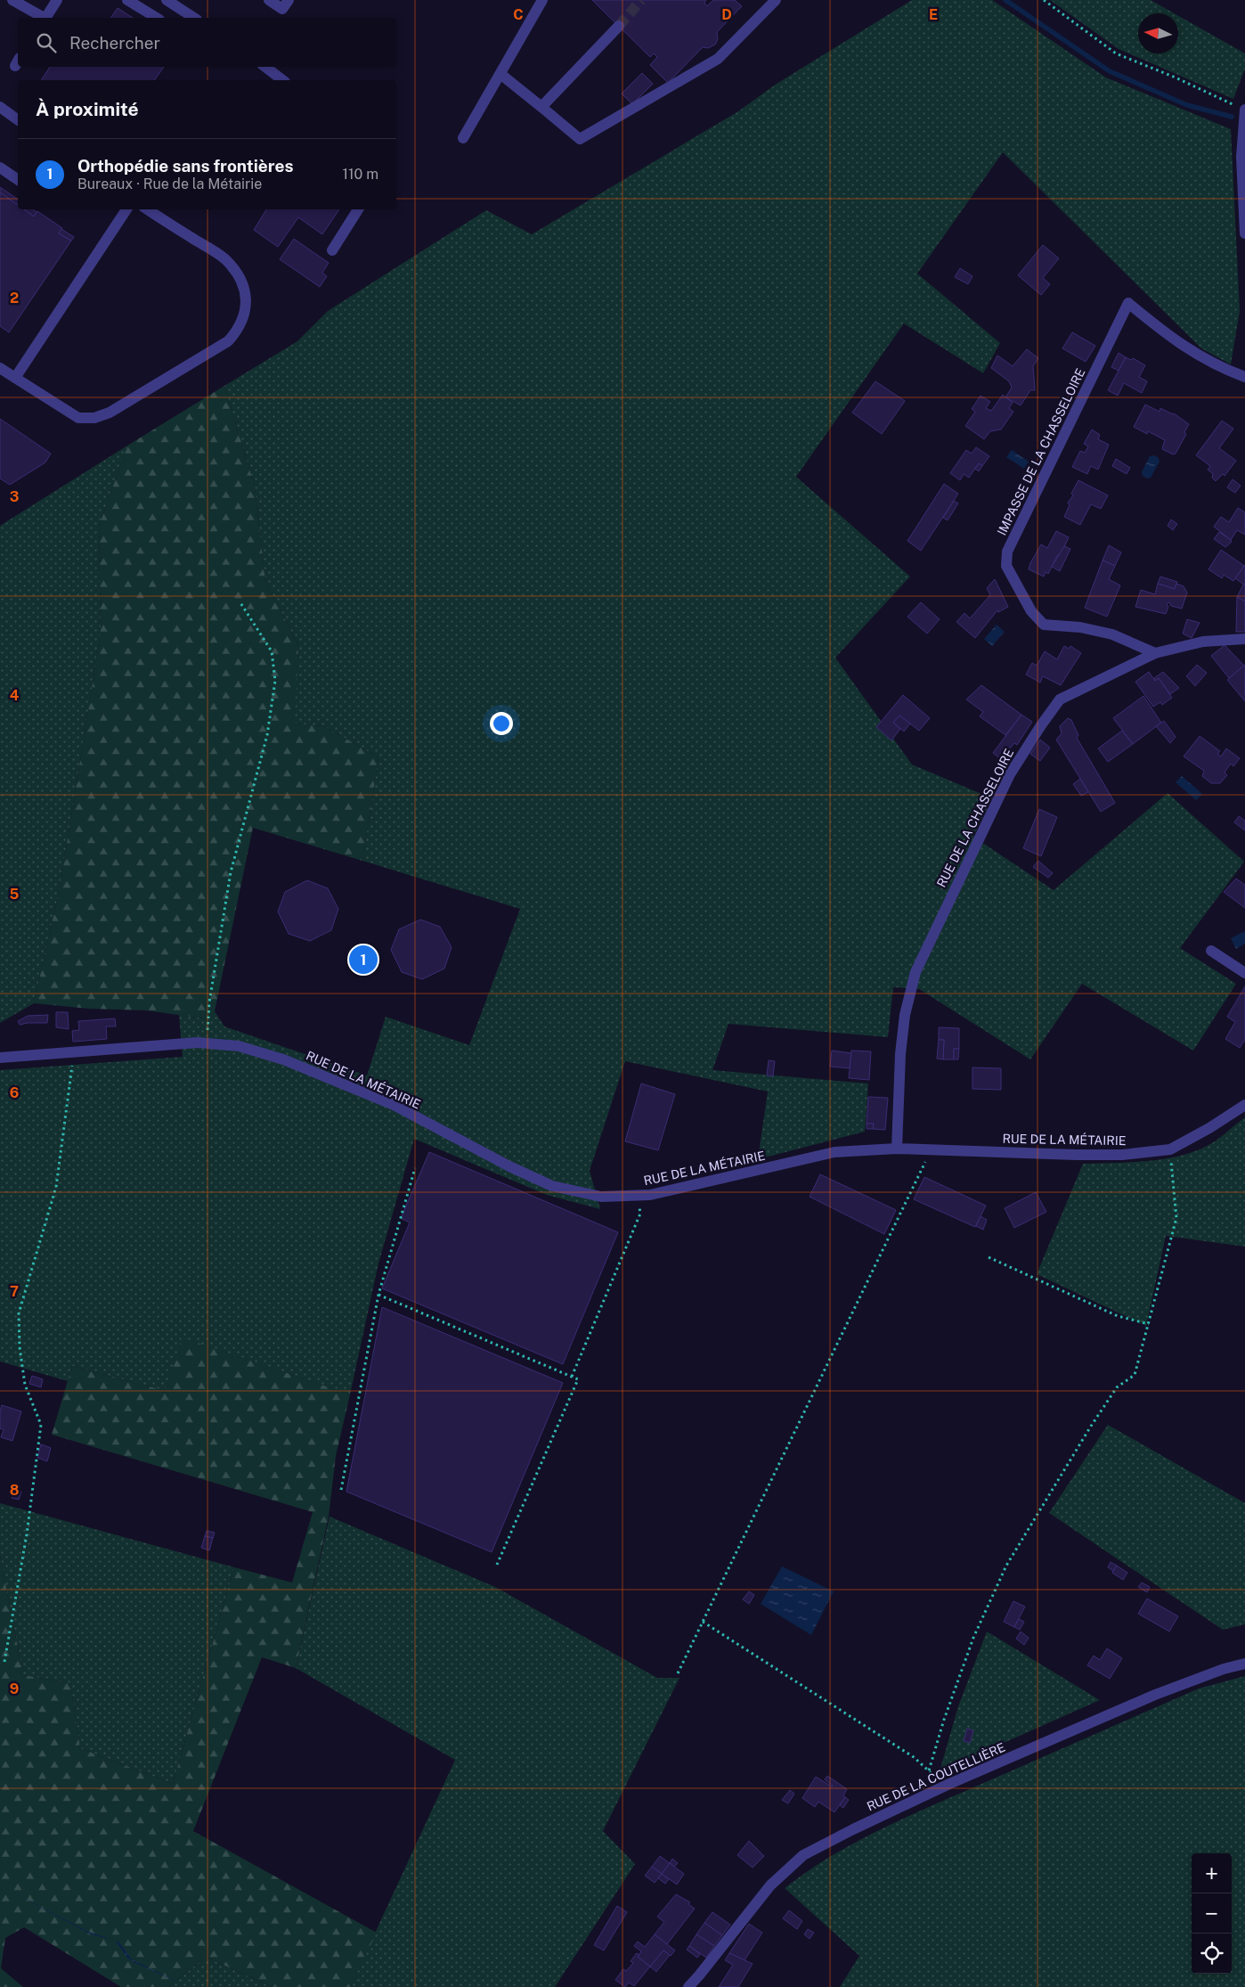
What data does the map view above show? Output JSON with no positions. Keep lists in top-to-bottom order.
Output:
{
  "streets": {
    "street": [
      "IMPASSE DE LA CHASSELOIRE",
      "RUE DE LA CHASSELOIRE",
      "RUE DE LA MÉTAIRIE",
      "RUE DE LA COUTELLIÈRE"
    ]
  },
  "crossings": [
    ["IMPASSE DE LA CHASSELOIRE", "RUE DE LA CHASSELOIRE"],
    ["RUE DE LA CHASSELOIRE", "RUE DE LA MÉTAIRIE"]
  ],
  "north": "left",
  "page": {
    "search": "Rechercher",
    "heading": "À proximité",
    "list": [
      {
        "mark": "1",
        "name": "Orthopédie sans frontières",
        "note": "Bureaux · Rue de la Métairie",
        "value": "110 m"
      }
    ],
    "pins": "1",
    "map_buttons": ["+", "−"]
  },
  "grid": {
    "columns": ["C", "D", "E"],
    "rows": [
      "2",
      "3",
      "4",
      "5",
      "6",
      "7",
      "8",
      "9"
    ]
  }
}
